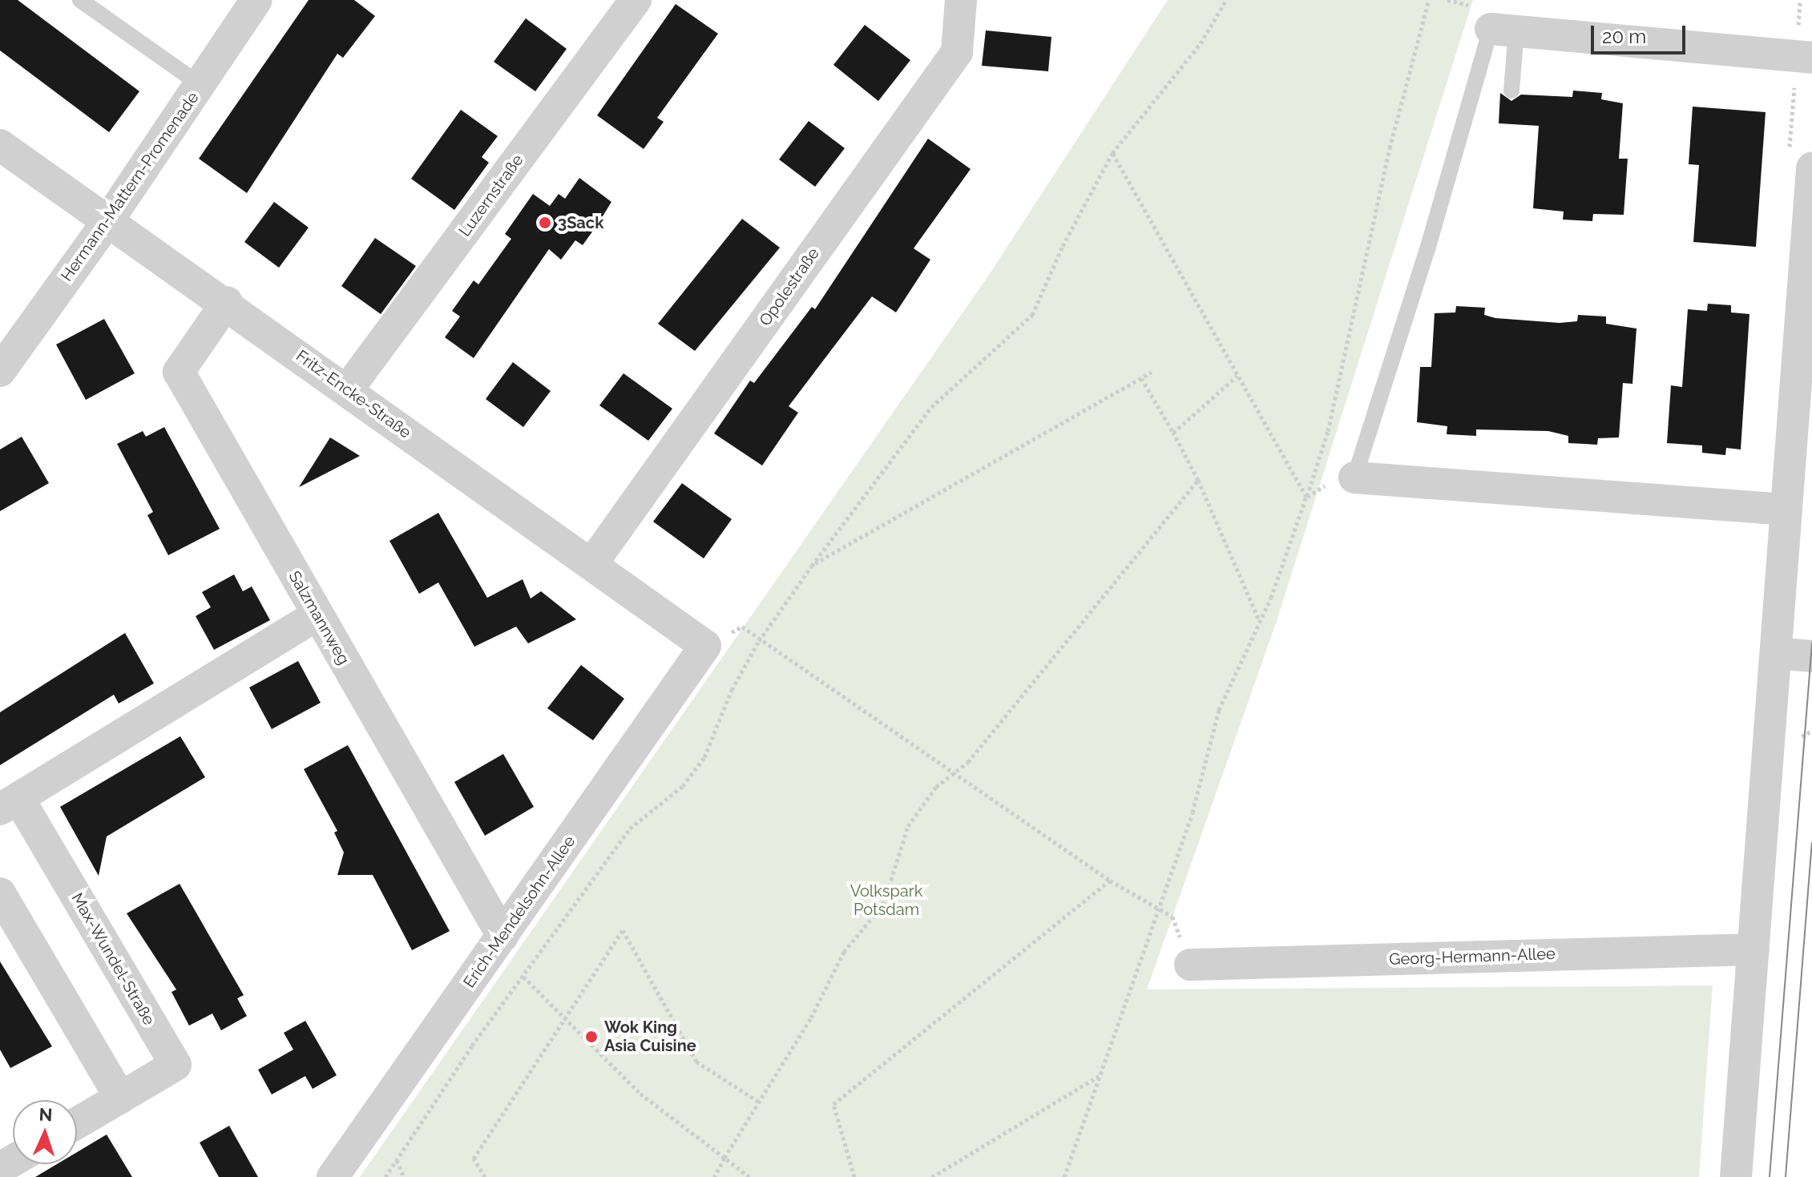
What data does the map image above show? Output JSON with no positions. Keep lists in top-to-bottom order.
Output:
{
  "streets": {
    "street": [
      "Hermann-Mattern-Promenade",
      "Luzernstraße",
      "Opolestraße",
      "Fritz-Encke-Straße",
      "Salzmannweg",
      "Erich-Mendelsohn-Allee",
      "Georg-Hermann-Allee",
      "Max-Wundel-Straße"
    ]
  },
  "crossings": [
    ["Hermann-Mattern-Promenade", "Fritz-Encke-Straße"],
    ["Luzernstraße", "Fritz-Encke-Straße"],
    ["Opolestraße", "Fritz-Encke-Straße"],
    ["Fritz-Encke-Straße", "Salzmannweg"],
    ["Fritz-Encke-Straße", "Erich-Mendelsohn-Allee"],
    ["Salzmannweg", "Erich-Mendelsohn-Allee"],
    ["Salzmannweg", "Max-Wundel-Straße"]
  ],
  "parks": ["Volkspark Potsdam"],
  "places": ["3Sack", "Wok King Asia Cuisine"],
  "scale_bar": "20 m",
  "north": "top"
}
